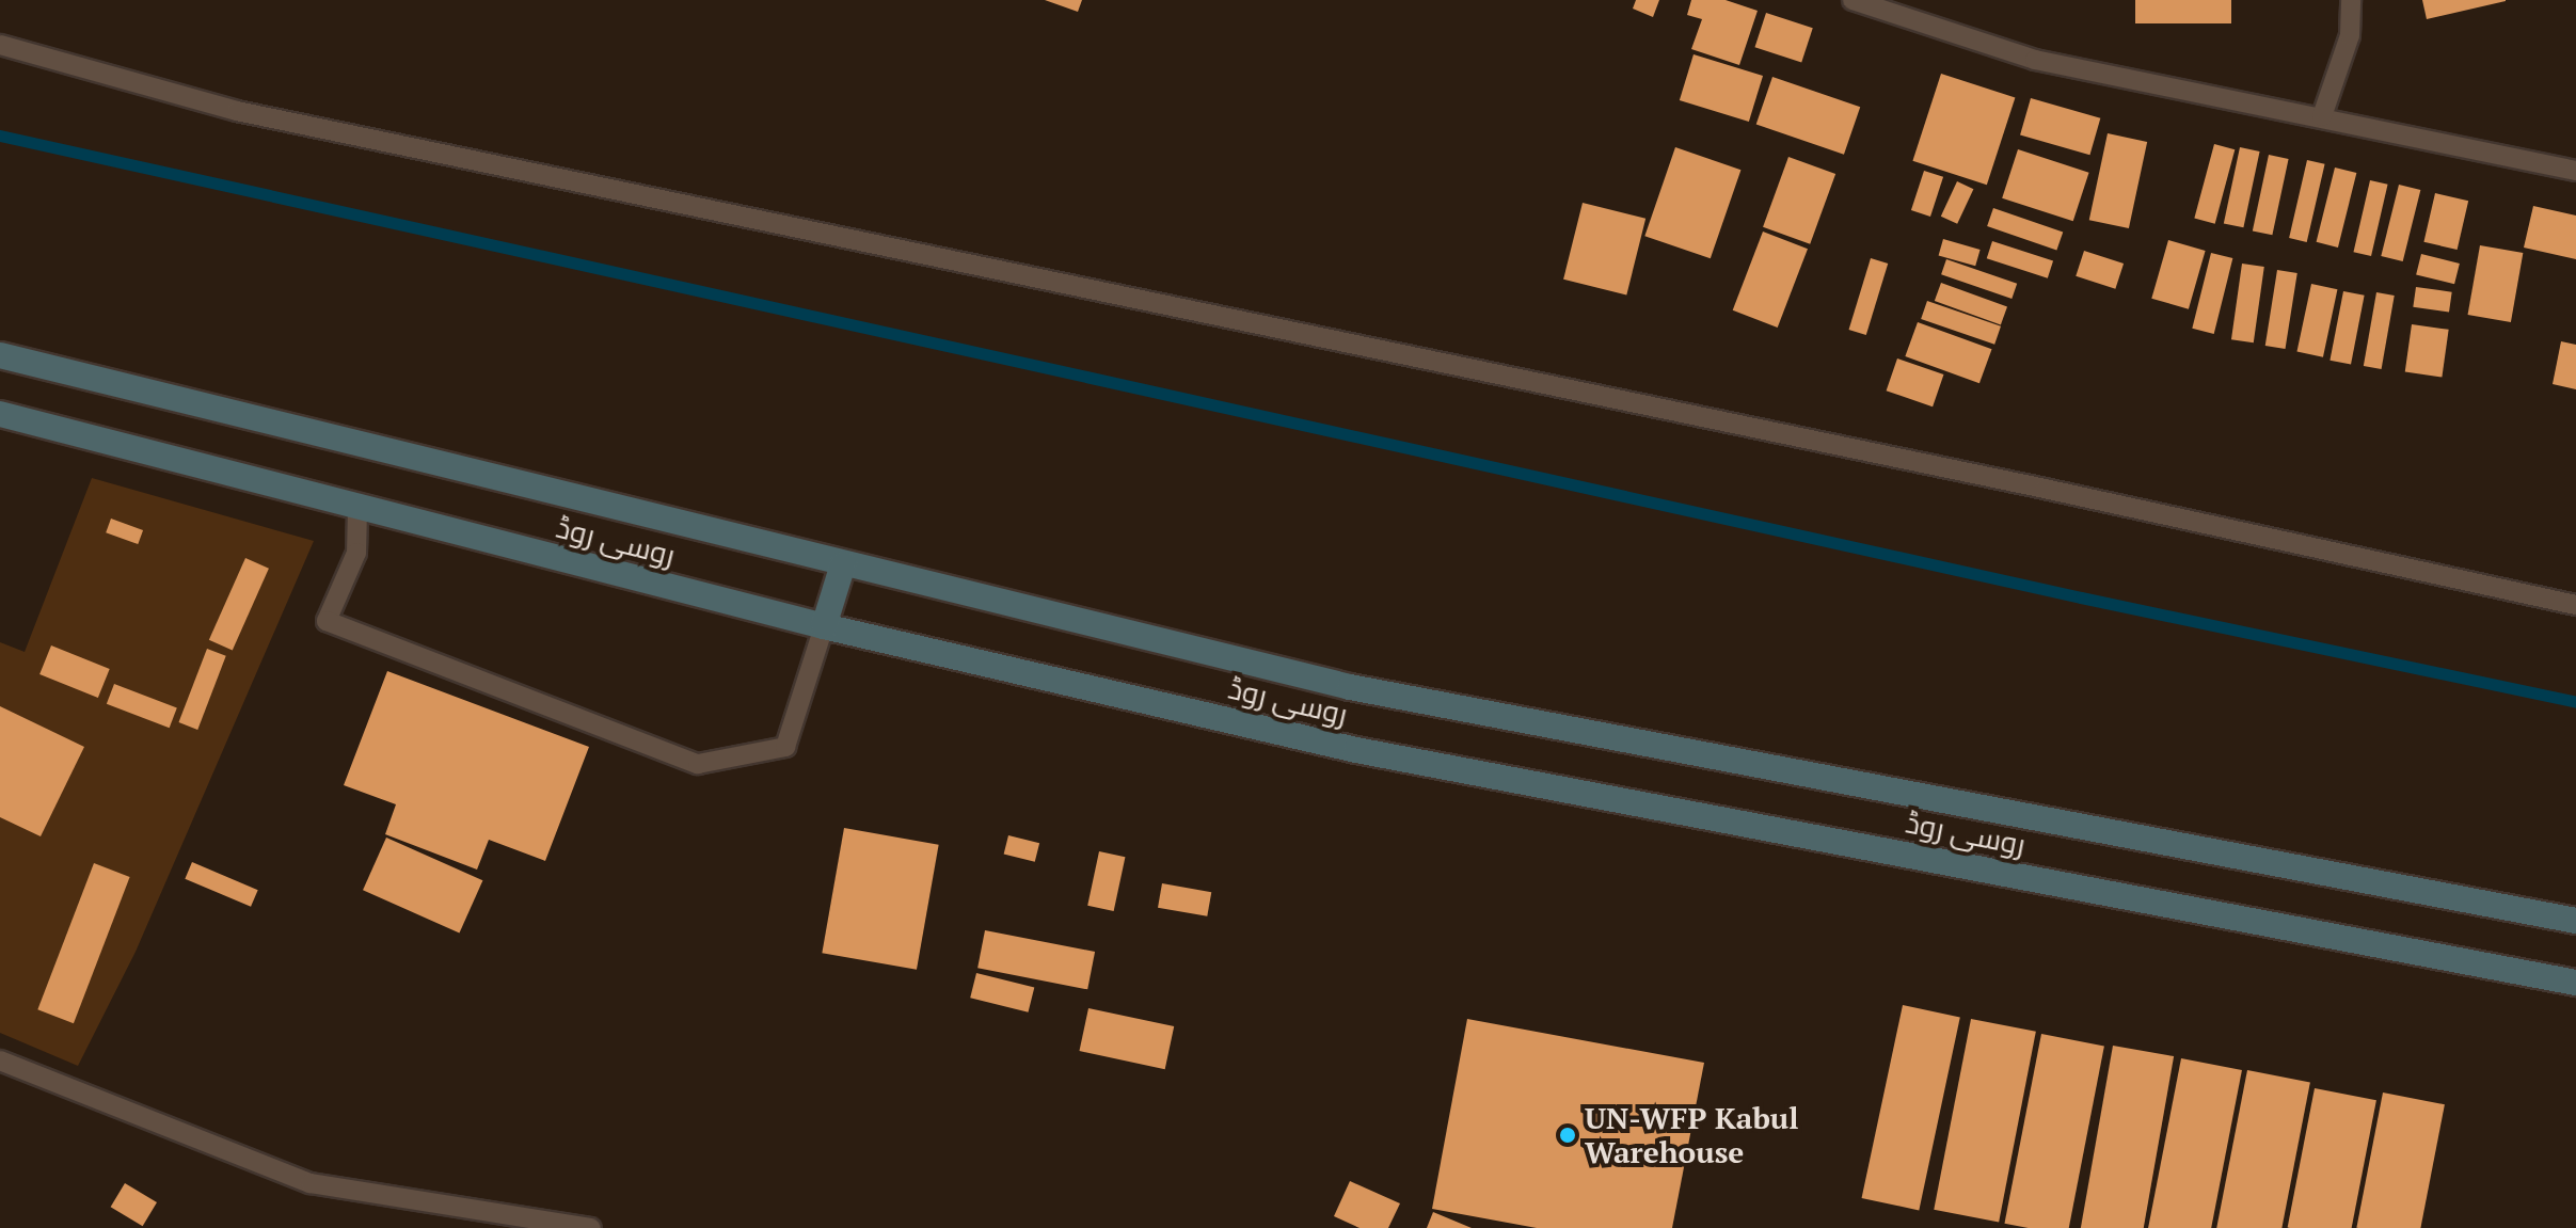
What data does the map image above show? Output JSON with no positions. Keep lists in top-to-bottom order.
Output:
{
  "streets": {
    "main road": ["روسی روڈ"]
  },
  "places": ["UN-WFP Kabul Warehouse"]
}
